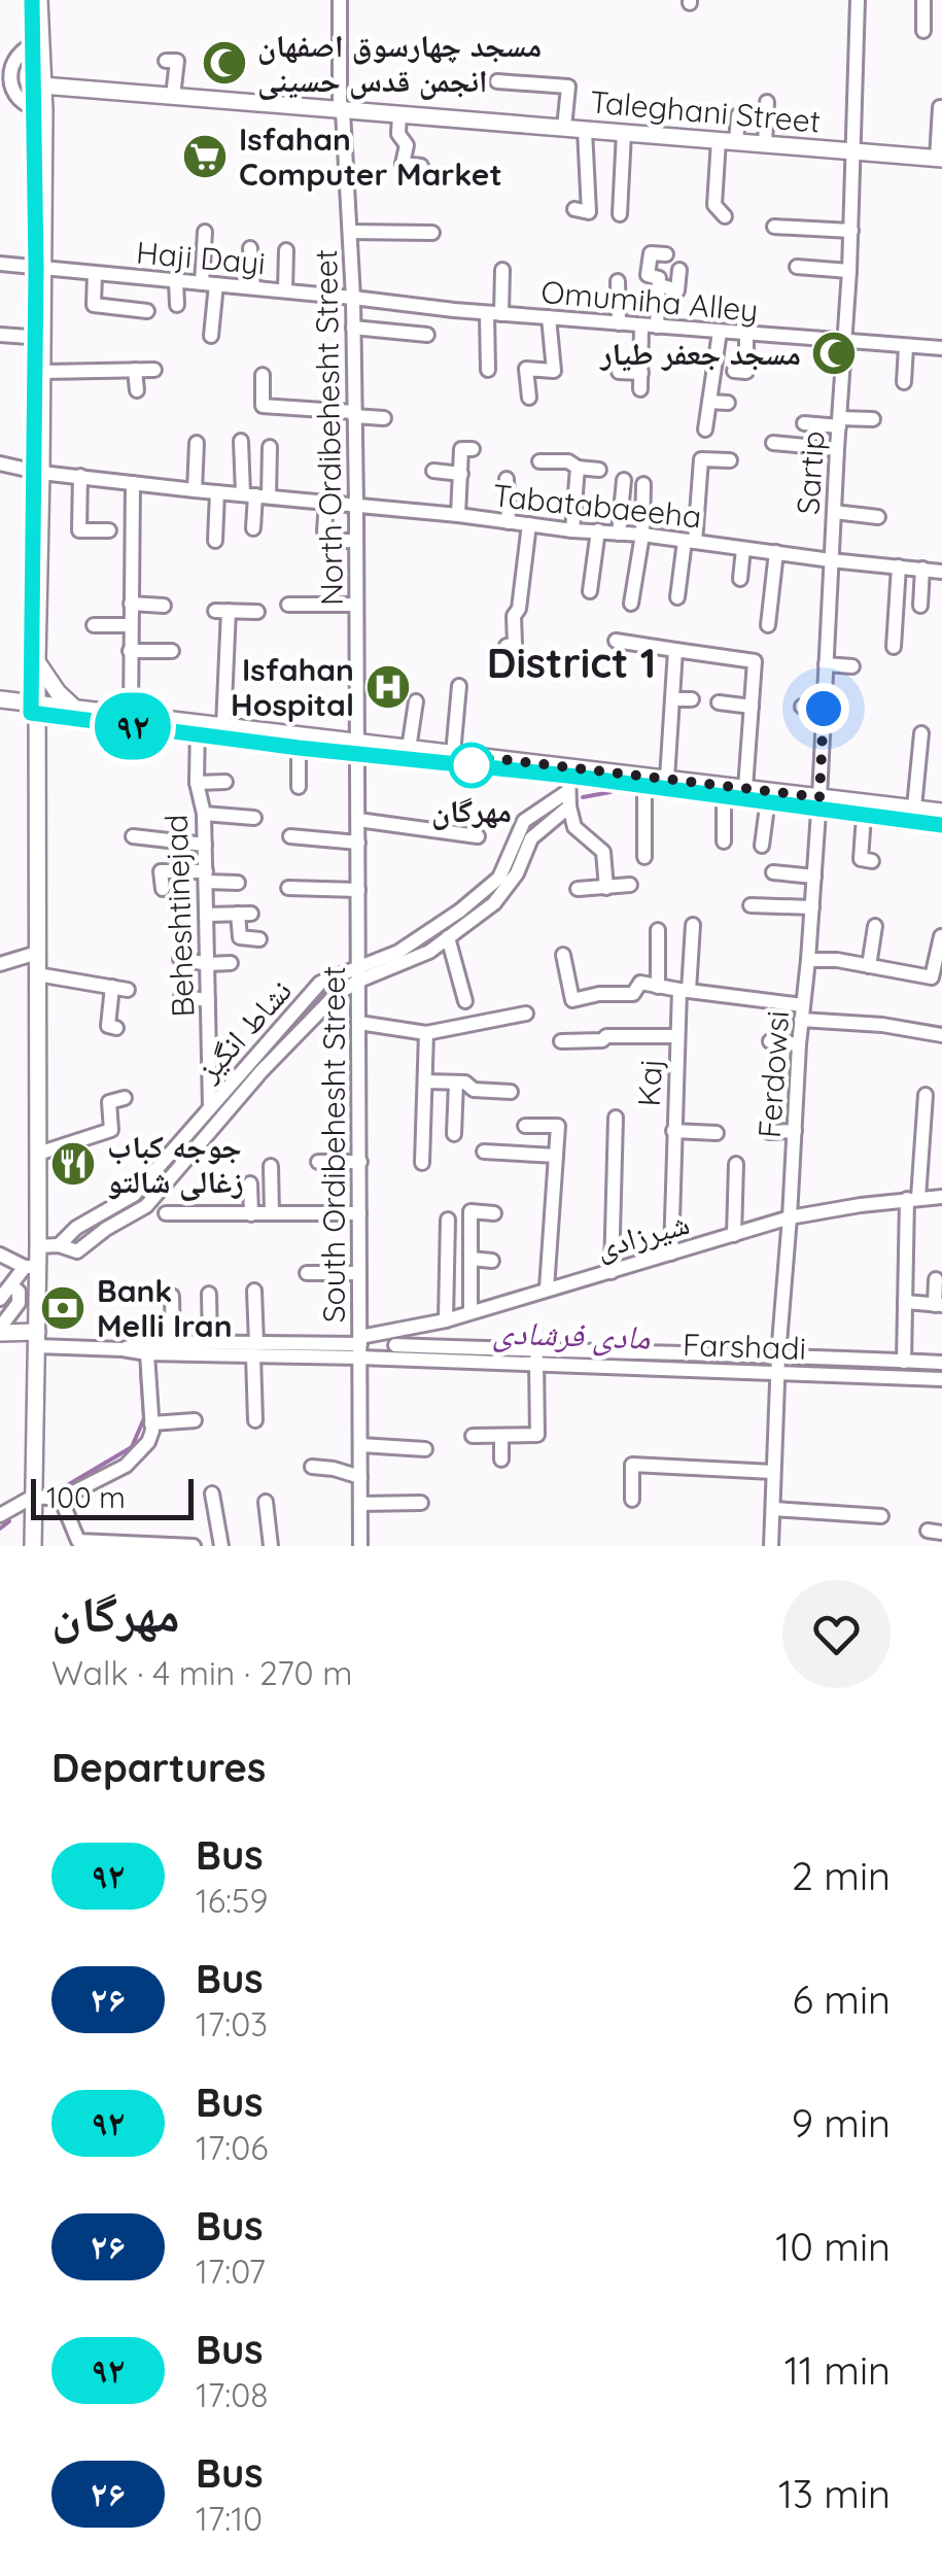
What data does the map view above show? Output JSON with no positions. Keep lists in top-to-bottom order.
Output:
{
  "streets": {
    "main road": ["Taleghani Street"],
    "street": [
      "Haji Dayi",
      "Omumiha Alley",
      "North Ordibehesht Street",
      "Sartip",
      "Tabatabaeeha",
      "Beheshtinejad",
      "نشاط انگیز",
      "Ferdowsi",
      "Kaj",
      "South Ordibehesht Street",
      "شیرزادی",
      "Farshadi"
    ]
  },
  "crossings": [
    ["Taleghani Street", "North Ordibehesht Street"],
    ["Taleghani Street", "Sartip"],
    ["Haji Dayi", "Omumiha Alley"],
    ["Haji Dayi", "North Ordibehesht Street"],
    ["Omumiha Alley", "North Ordibehesht Street"],
    ["Omumiha Alley", "Sartip"],
    ["North Ordibehesht Street", "Tabatabaeeha"],
    ["North Ordibehesht Street", "South Ordibehesht Street"],
    ["Sartip", "Tabatabaeeha"],
    ["Sartip", "Ferdowsi"],
    ["Beheshtinejad", "نشاط انگیز"],
    ["Ferdowsi", "شیرزادی"],
    ["Ferdowsi", "Farshadi"],
    ["Kaj", "شیرزادی"],
    ["South Ordibehesht Street", "شیرزادی"],
    ["South Ordibehesht Street", "Farshadi"],
    ["شیرزادی", "Farshadi"]
  ],
  "districts": ["District 1"],
  "water": ["مادی فرشادی"],
  "places": {
    "mosque": ["مسجد چهارسوق اصفهان انجمن قدس حسینی", "مسجد جعفر طیار"],
    "supermarket": ["Isfahan Computer Market"],
    "hospital": ["Isfahan Hospital"],
    "other": ["مهرگان"],
    "restaurant": ["جوجه کباب زغالی شالتو"],
    "bank": ["Bank Melli Iran"]
  },
  "lines": ["bus line ۹۲"],
  "scale_bar": "100 m",
  "page": {
    "on_map": "۹۲",
    "scale": "100 m",
    "heading": [
      ["مهرگان", "Walk · 4 min · 270 m"],
      "Departures"
    ],
    "list": [
      {
        "mark": "۹۲",
        "name": "Bus",
        "note": "16:59",
        "value": "2 min"
      },
      {
        "mark": "۲۶",
        "name": "Bus",
        "note": "17:03",
        "value": "6 min"
      },
      {
        "mark": "۹۲",
        "name": "Bus",
        "note": "17:06",
        "value": "9 min"
      },
      {
        "mark": "۲۶",
        "name": "Bus",
        "note": "17:07",
        "value": "10 min"
      },
      {
        "mark": "۹۲",
        "name": "Bus",
        "note": "17:08",
        "value": "11 min"
      },
      {
        "mark": "۲۶",
        "name": "Bus",
        "note": "17:10",
        "value": "13 min"
      }
    ]
  }
}
